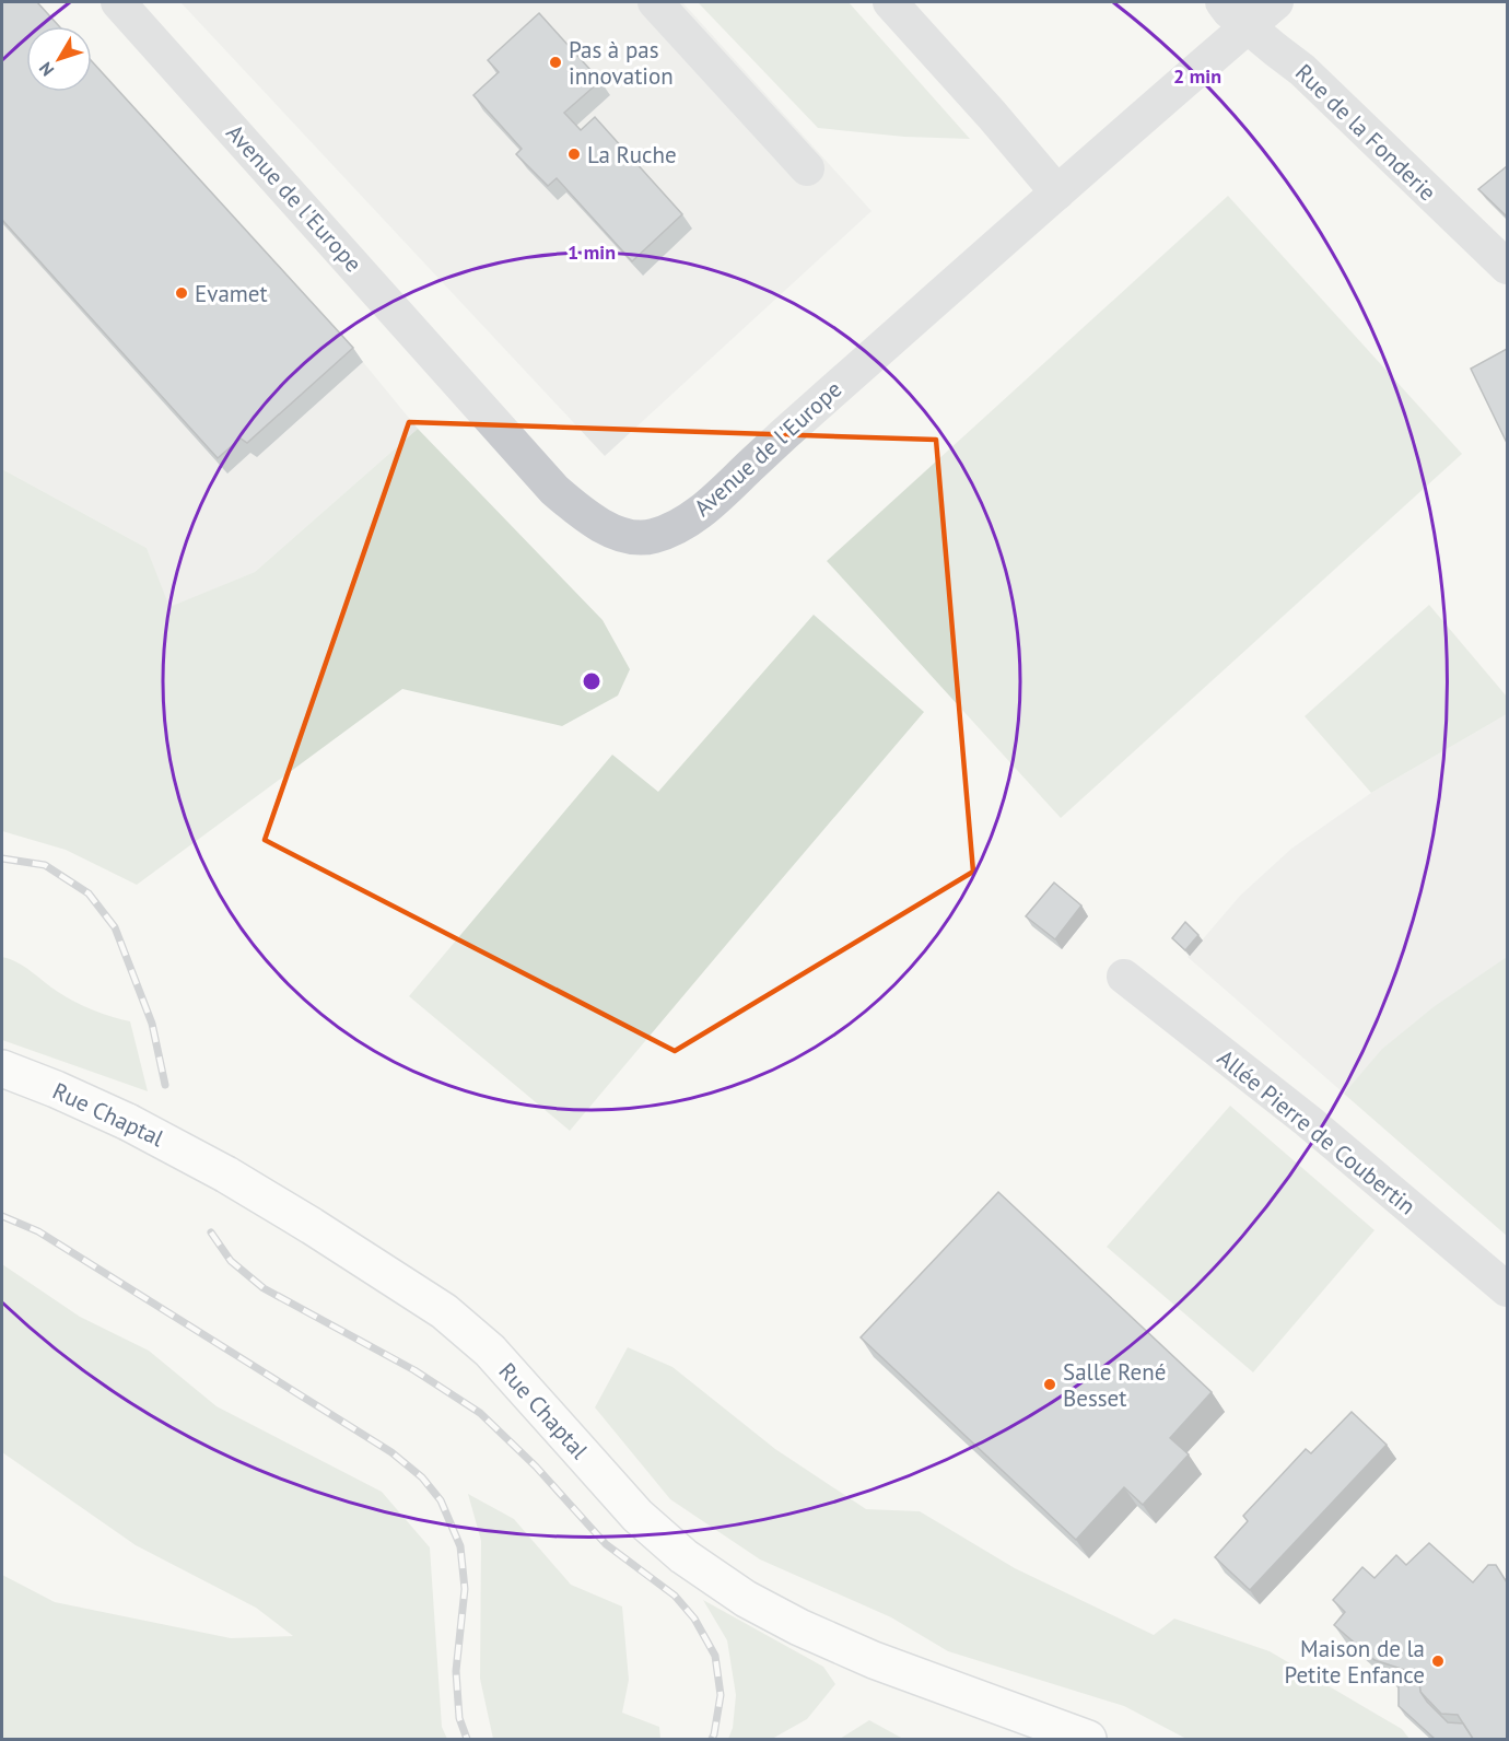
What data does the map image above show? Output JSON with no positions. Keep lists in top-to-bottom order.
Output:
{
  "streets": {
    "street": [
      "Rue de la Fonderie",
      "Avenue de l'Europe",
      "Rue Chaptal",
      "Allée Pierre de Coubertin"
    ]
  },
  "crossings": [
    ["Rue de la Fonderie", "Avenue de l'Europe"]
  ],
  "places": [
    "Pas à pas innovation",
    "La Ruche",
    "Evamet",
    "Salle René Besset",
    "Maison de la Petite Enfance"
  ],
  "north": "bottom left",
  "rings": ["2 min", "1 min"]
}
